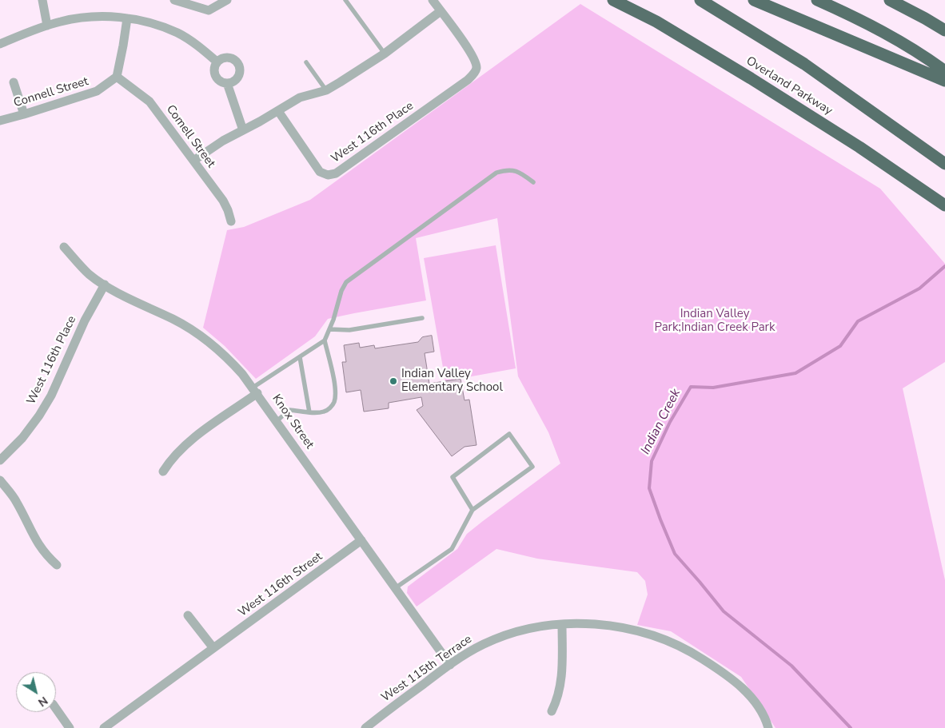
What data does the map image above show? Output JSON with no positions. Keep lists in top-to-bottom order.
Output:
{
  "streets": {
    "highway": ["Overland Parkway"],
    "street": [
      "Connell Street",
      "West 116th Place",
      "Comell Street",
      "Knox Street",
      "West 116th Street",
      "West 115th Terrace"
    ]
  },
  "crossings": [
    ["Connell Street", "Comell Street"],
    ["West 116th Place", "Knox Street"],
    ["Knox Street", "West 116th Street"],
    ["Knox Street", "West 115th Terrace"]
  ],
  "water": ["Indian Creek"],
  "parks": ["Indian Valley Park;Indian Creek Park"],
  "places": ["Indian Valley Elementary School"],
  "north": "bottom right"
}
